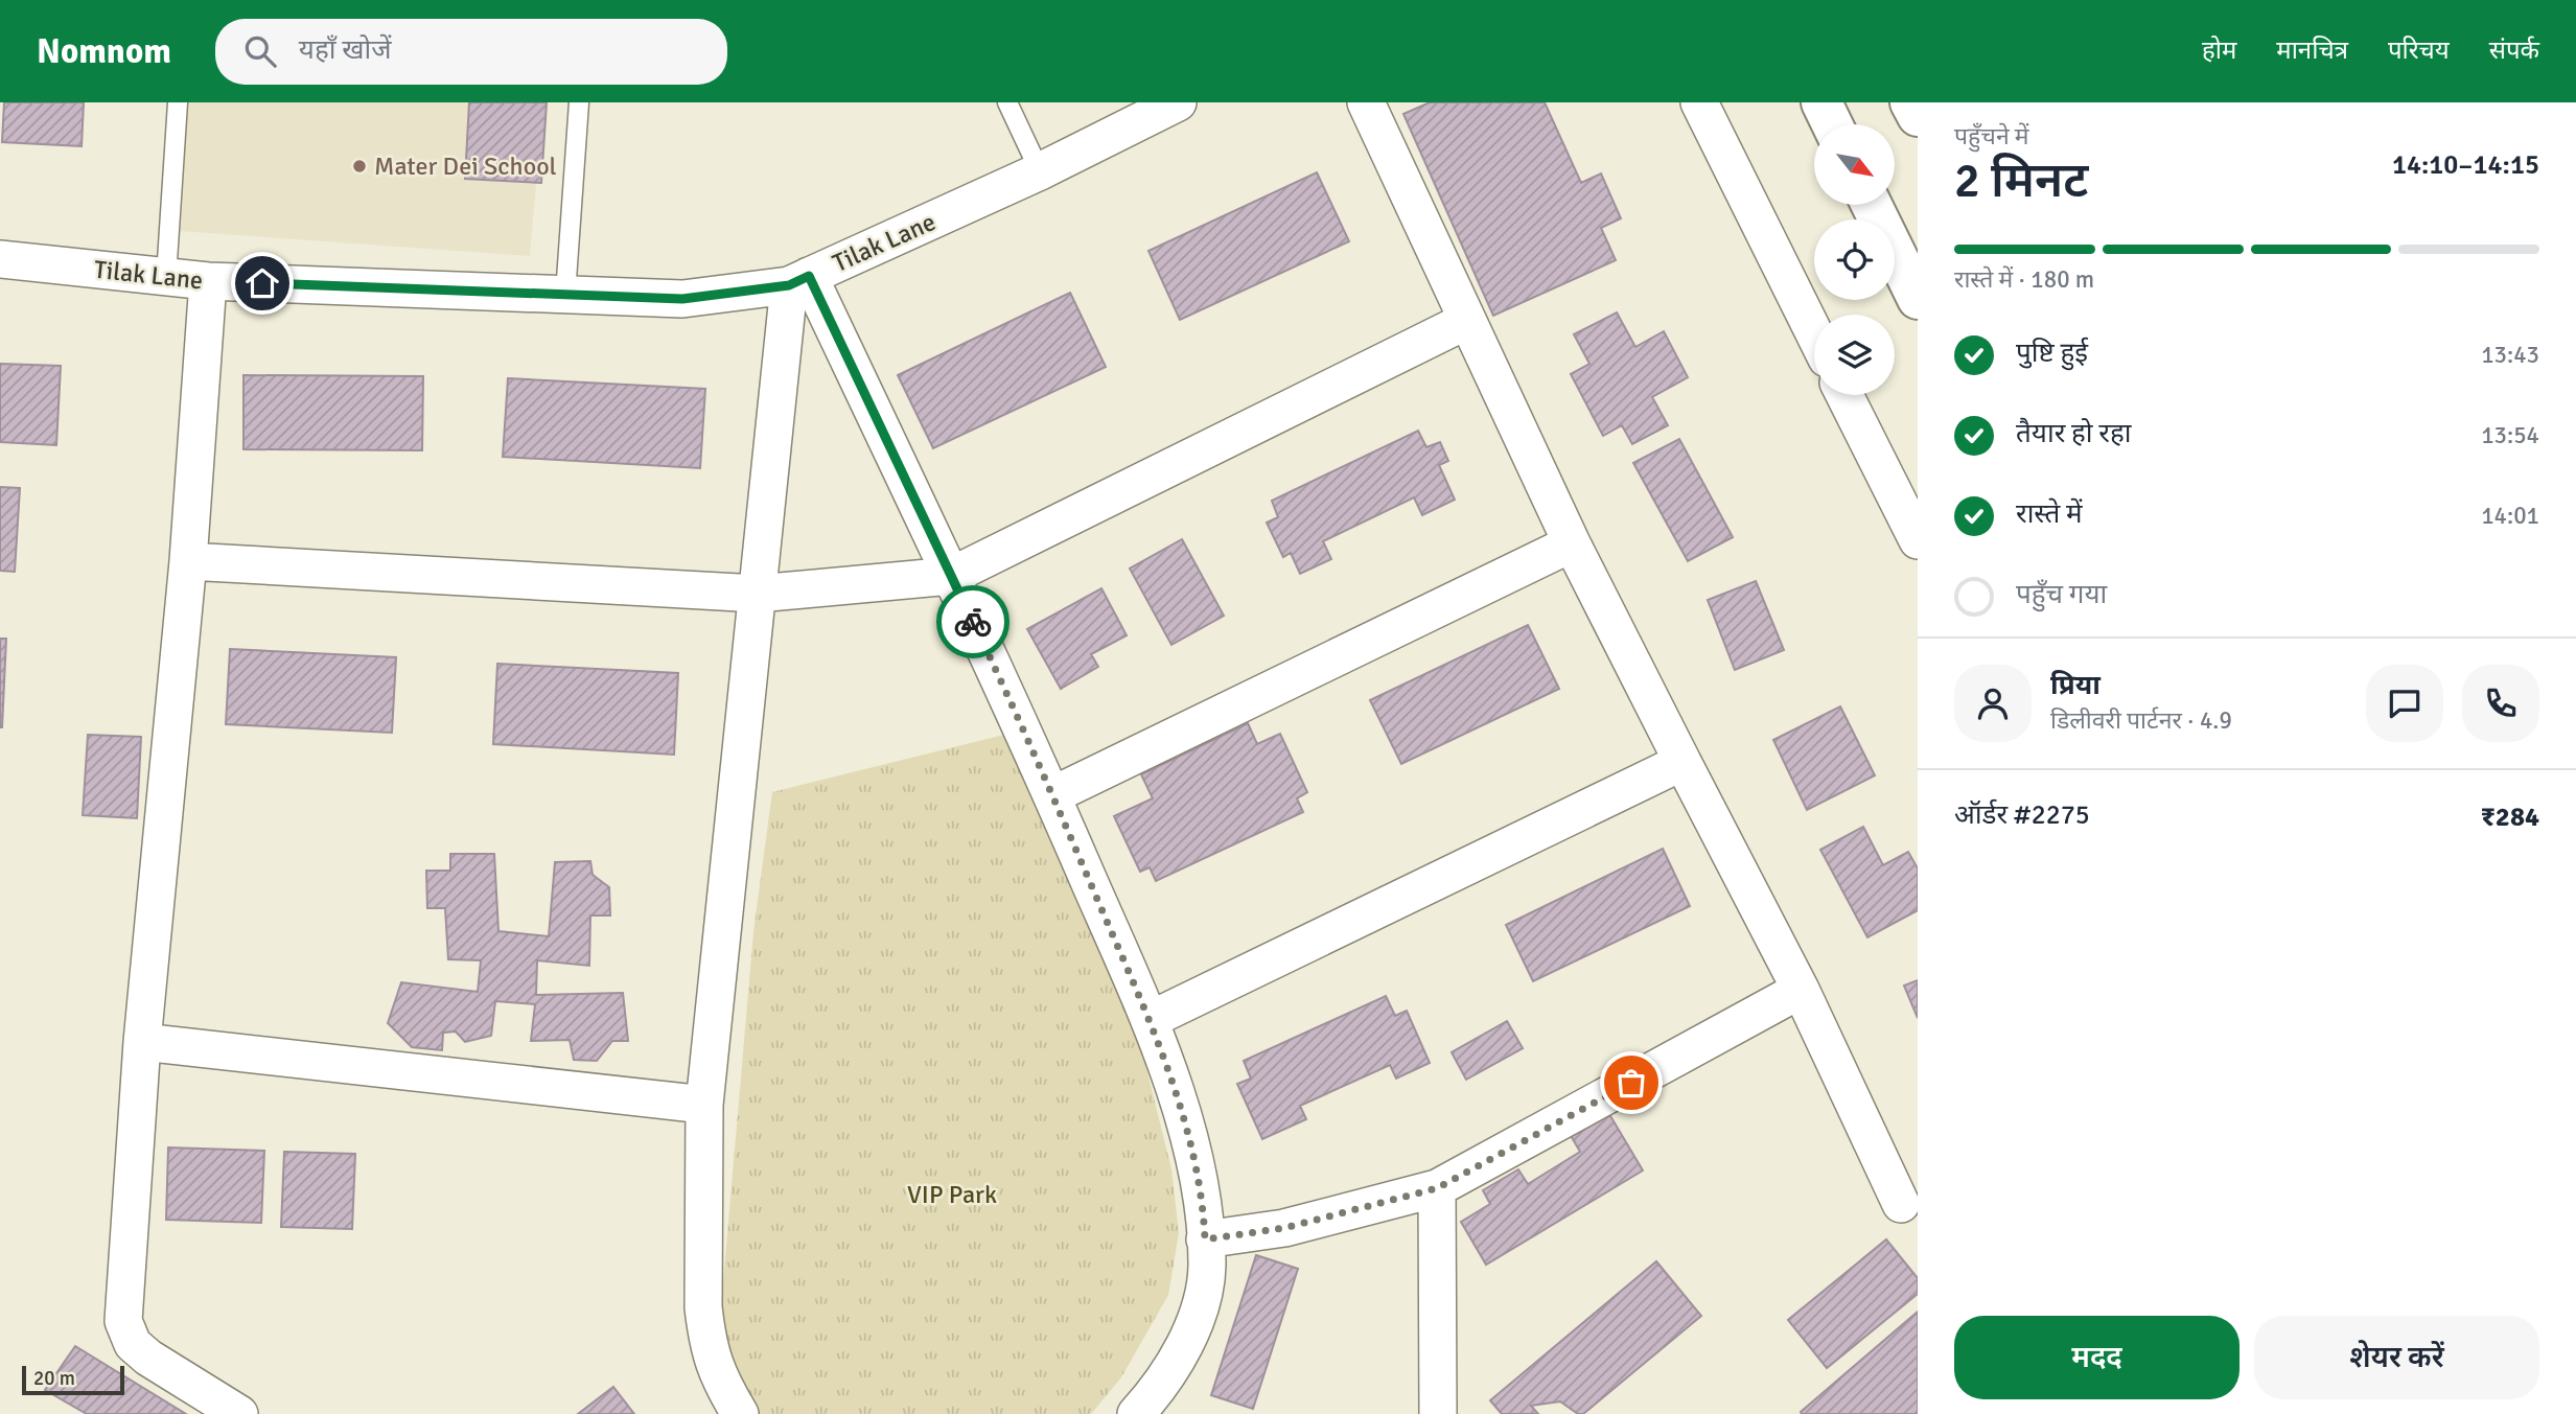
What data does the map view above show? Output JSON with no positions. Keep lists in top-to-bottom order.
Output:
{
  "streets": {
    "street": ["Tilak Lane"]
  },
  "parks": ["VIP Park"],
  "places": ["Mater Dei School"],
  "scale_bar": "20 m",
  "north": "bottom right",
  "page": {
    "header": "Nomnom",
    "search": "यहाँ खोजें",
    "nav": [
      "होम",
      "मानचित्र",
      "परिचय",
      "संपर्क"
    ],
    "heading": ["2 मिनट", "पहुँचने में", "14:10–14:15"],
    "panel": [
      "प्रिया",
      "डिलीवरी पार्टनर · 4.9",
      "ऑर्डर #2275",
      "₹284"
    ],
    "bar": "रास्ते में · 180 m",
    "list": [
      ["पुष्टि हुई", "13:43"],
      ["तैयार हो रहा", "13:54"],
      ["रास्ते में", "14:01"],
      "पहुँच गया"
    ],
    "buttons": ["मदद", "शेयर करें"],
    "scale": "20 m"
  }
}
